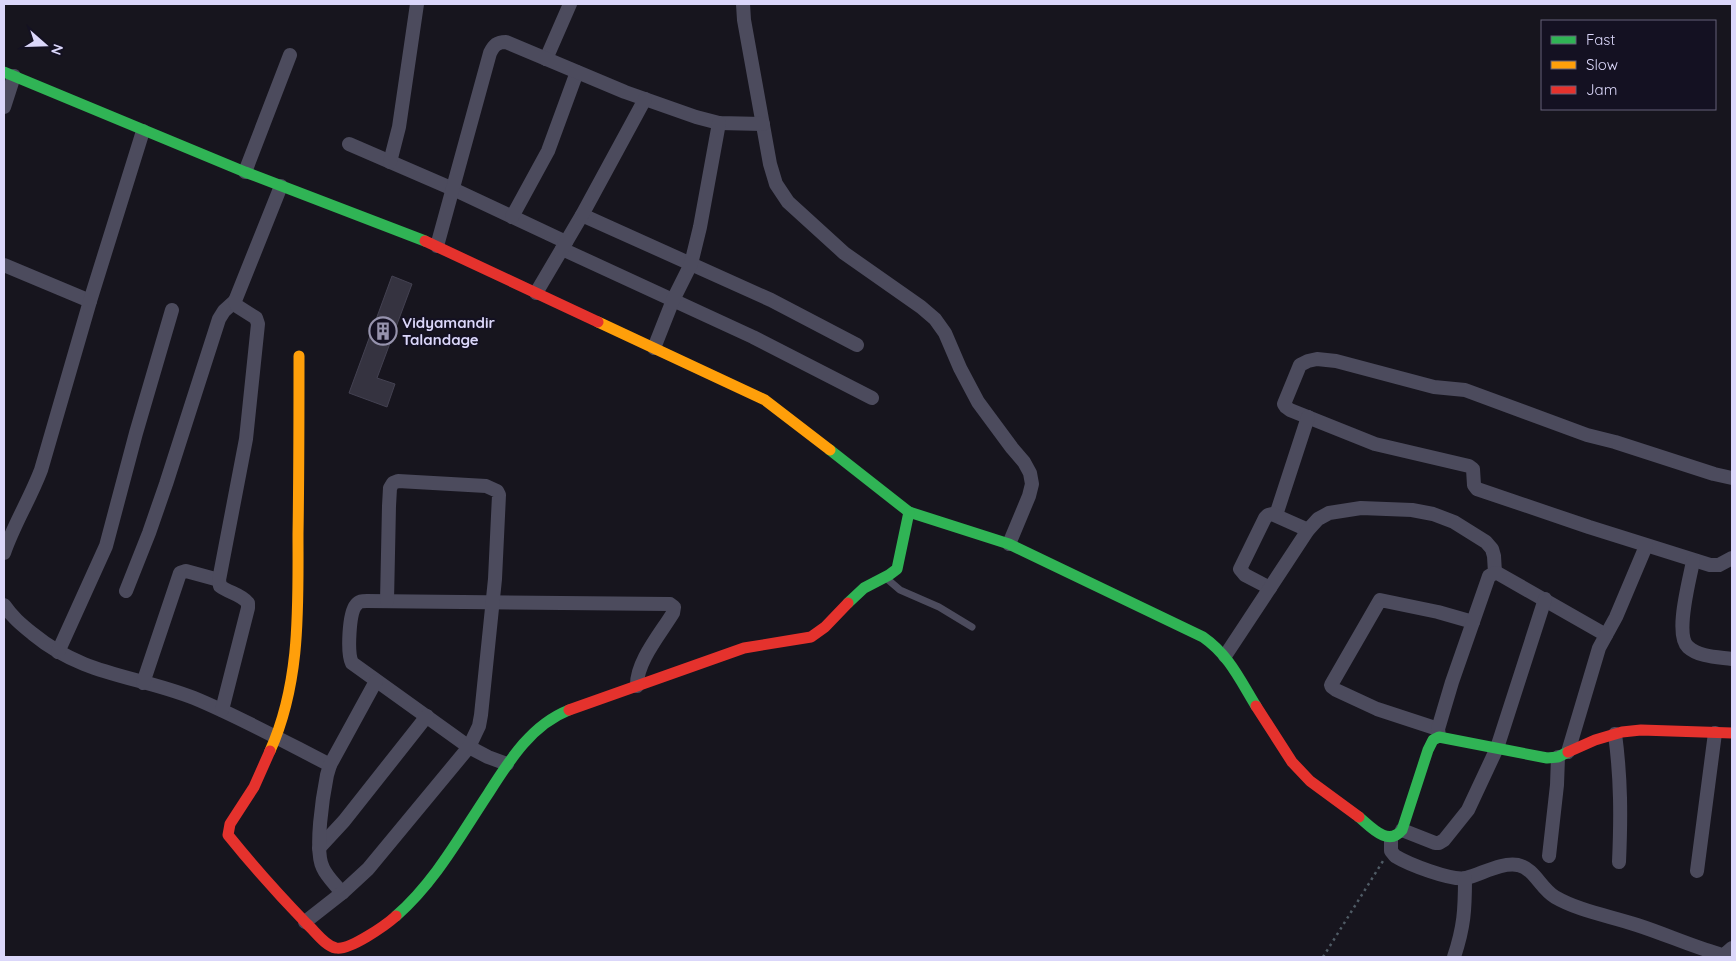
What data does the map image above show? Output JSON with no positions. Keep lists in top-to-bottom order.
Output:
{
  "places": {
    "building": ["Vidyamandir Talandage"]
  },
  "legend": ["Fast", "Slow", "Jam"],
  "north": "right"
}
